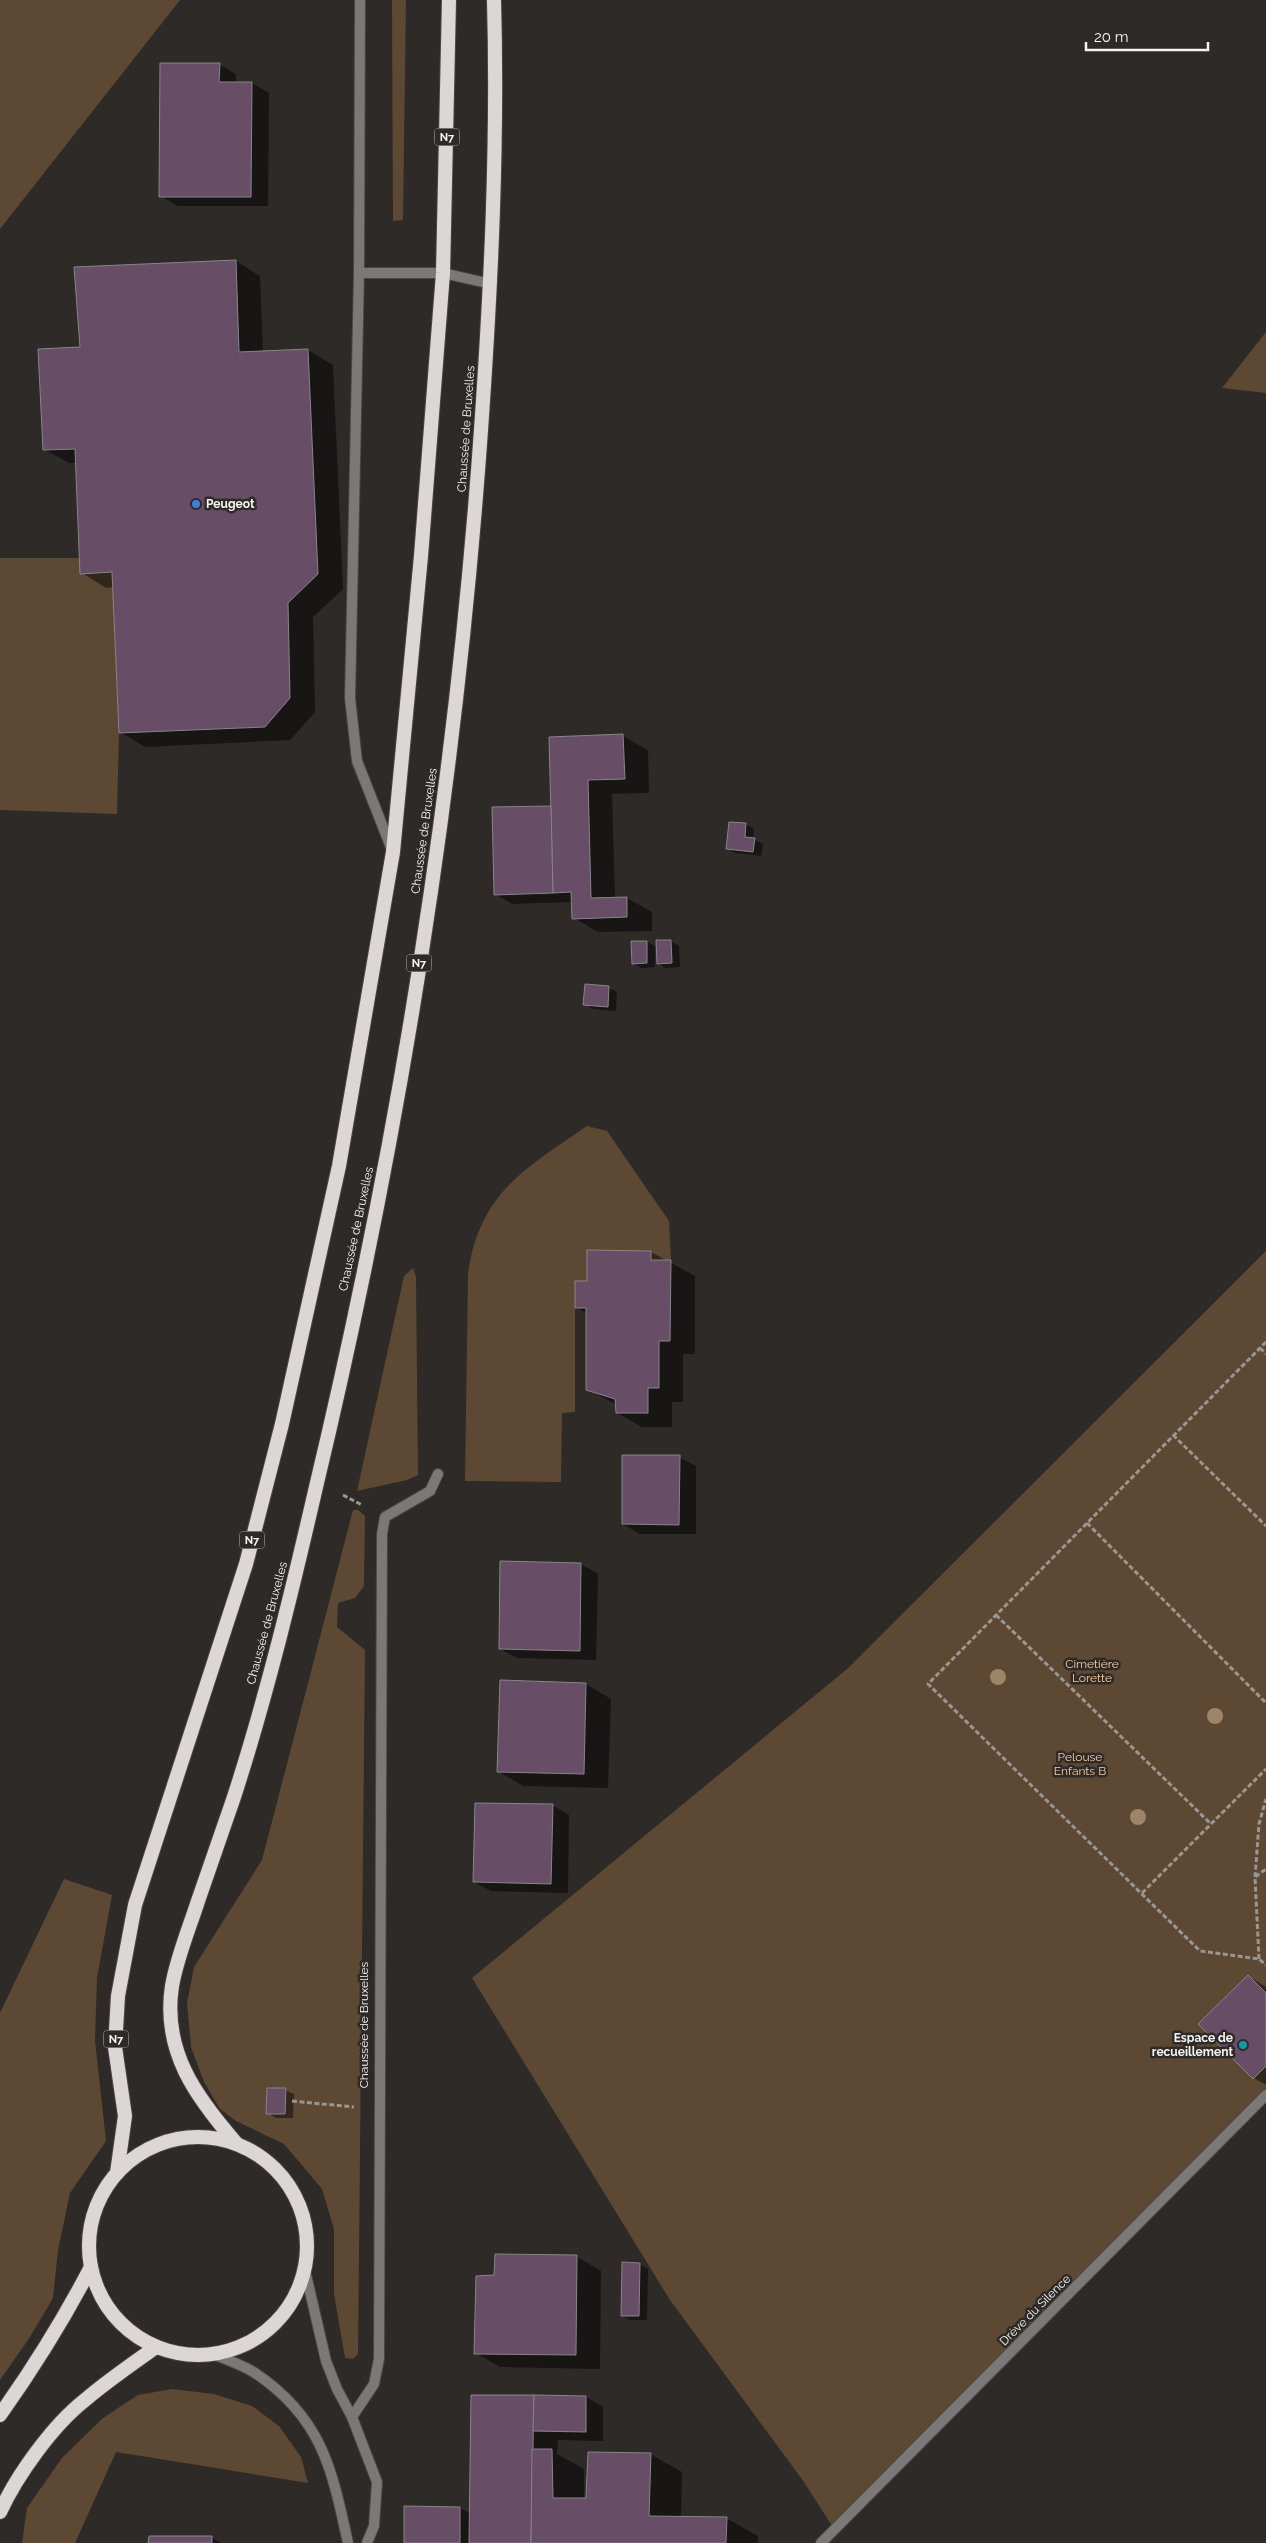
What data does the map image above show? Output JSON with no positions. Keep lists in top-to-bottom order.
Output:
{
  "streets": {
    "highway": ["N7", "Chaussée de Bruxelles"],
    "street": ["Drève du Silence"]
  },
  "parks": ["Cimetière Lorette", "Pelouse Enfants B"],
  "places": ["Peugeot", "Espace de recueillement"],
  "scale_bar": "20 m"
}
